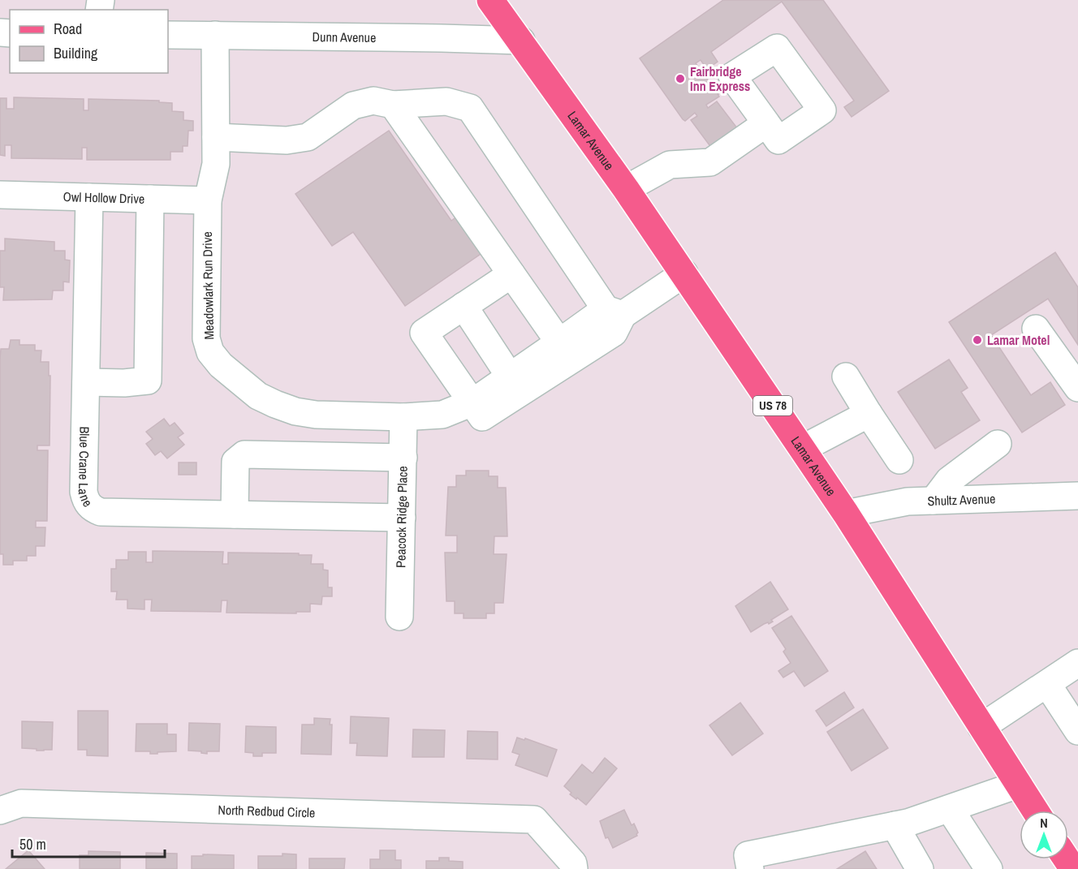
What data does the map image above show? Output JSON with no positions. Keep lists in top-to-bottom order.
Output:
{
  "streets": {
    "main road": ["Lamar Avenue", "US 78"],
    "street": [
      "Dunn Avenue",
      "Owl Hollow Drive",
      "Meadowlark Run Drive",
      "Blue Crane Lane",
      "Shultz Avenue",
      "Peacock Ridge Place",
      "North Redbud Circle"
    ]
  },
  "crossings": [
    ["Dunn Avenue", "Lamar Avenue"],
    ["Dunn Avenue", "Meadowlark Run Drive"],
    ["Lamar Avenue", "Meadowlark Run Drive"],
    ["Lamar Avenue", "Shultz Avenue"],
    ["Owl Hollow Drive", "Meadowlark Run Drive"],
    ["Owl Hollow Drive", "Blue Crane Lane"],
    ["Meadowlark Run Drive", "Peacock Ridge Place"],
    ["Blue Crane Lane", "Peacock Ridge Place"]
  ],
  "places": ["Fairbridge Inn Express", "Lamar Motel"],
  "legend": ["Road", "Building"],
  "scale_bar": "50 m",
  "north": "top"
}
